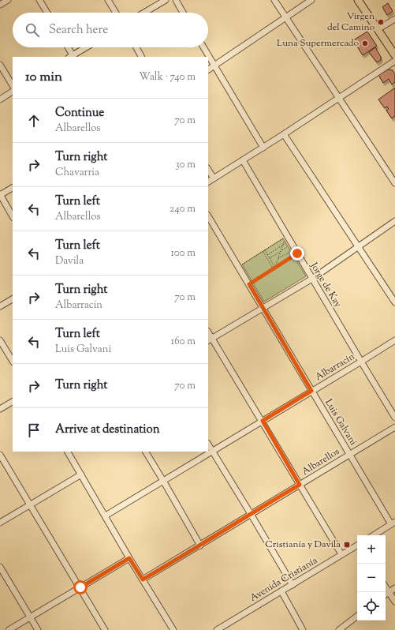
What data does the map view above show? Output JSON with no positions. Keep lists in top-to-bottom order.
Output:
{
  "streets": {
    "street": [
      "Jorge de Kay",
      "Albarracín",
      "Luis Galvani",
      "Albarellos",
      "Avenida Cristianía"
    ]
  },
  "crossings": [
    ["Jorge de Kay", "Albarracín"],
    ["Albarracín", "Luis Galvani"],
    ["Luis Galvani", "Albarellos"]
  ],
  "places": {
    "other": ["Virgen del Camino", "Luna Supermercado"],
    "transit": ["Cristianía y Davila"]
  },
  "page": {
    "search": "Search here",
    "heading": ["10 min", "Walk · 740 m"],
    "list": [
      ["Continue", "Albarellos", "70 m"],
      ["Turn right", "Chavarría", "30 m"],
      ["Turn left", "Albarellos", "240 m"],
      ["Turn left", "Davila", "100 m"],
      ["Turn right", "Albarracín", "70 m"],
      ["Turn left", "Luis Galvani", "160 m"],
      ["Turn right", "70 m"],
      "Arrive at destination"
    ],
    "map_buttons": ["+", "−"]
  }
}
